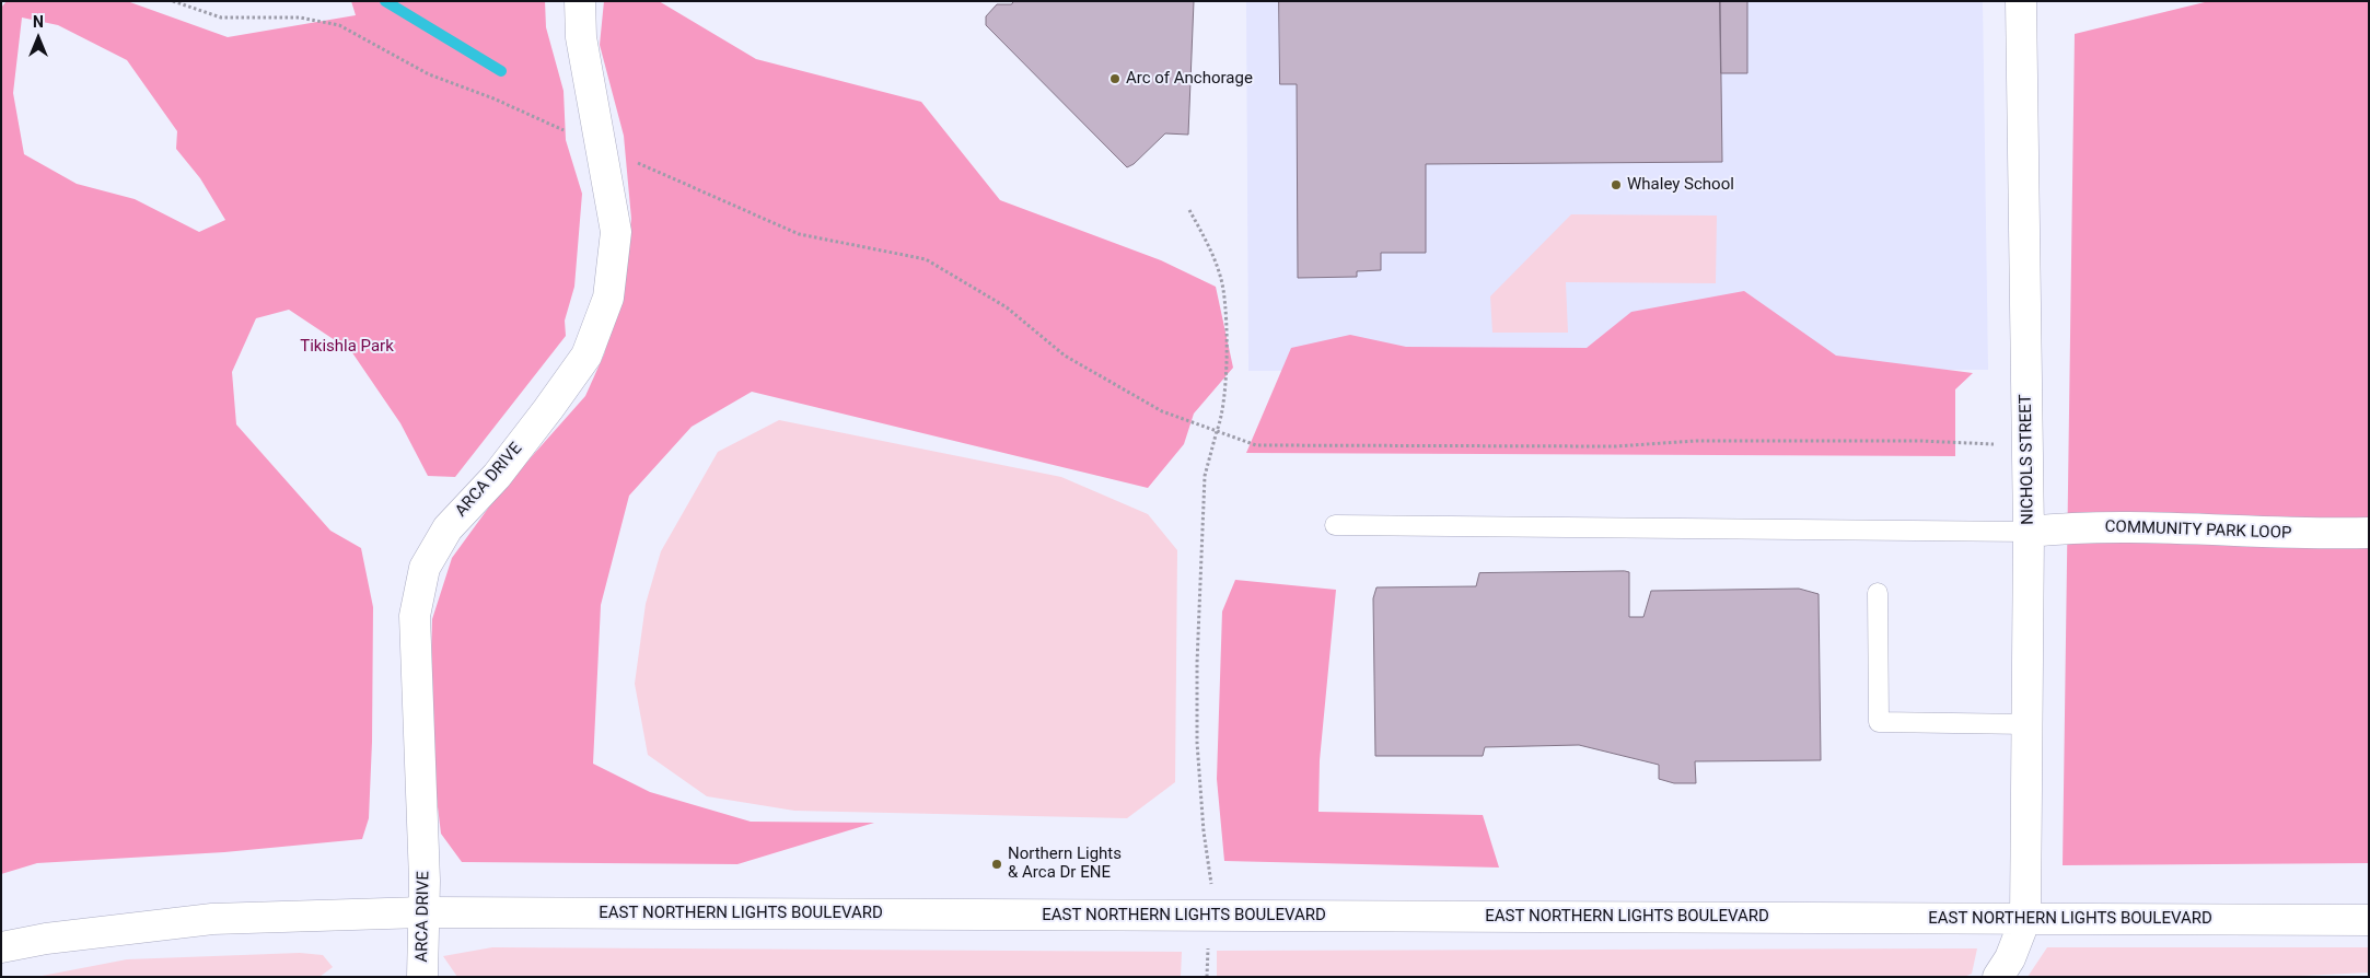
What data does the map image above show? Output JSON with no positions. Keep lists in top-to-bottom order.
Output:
{
  "streets": {
    "main road": [
      "NICHOLS STREET",
      "ARCA DRIVE",
      "COMMUNITY PARK LOOP",
      "EAST NORTHERN LIGHTS BOULEVARD"
    ]
  },
  "crossings": [
    ["NICHOLS STREET", "COMMUNITY PARK LOOP"],
    ["NICHOLS STREET", "EAST NORTHERN LIGHTS BOULEVARD"],
    ["ARCA DRIVE", "EAST NORTHERN LIGHTS BOULEVARD"]
  ],
  "parks": ["Tikishla Park"],
  "places": ["Arc of Anchorage", "Whaley School", "Northern Lights & Arca Dr ENE"],
  "north": "top"
}
